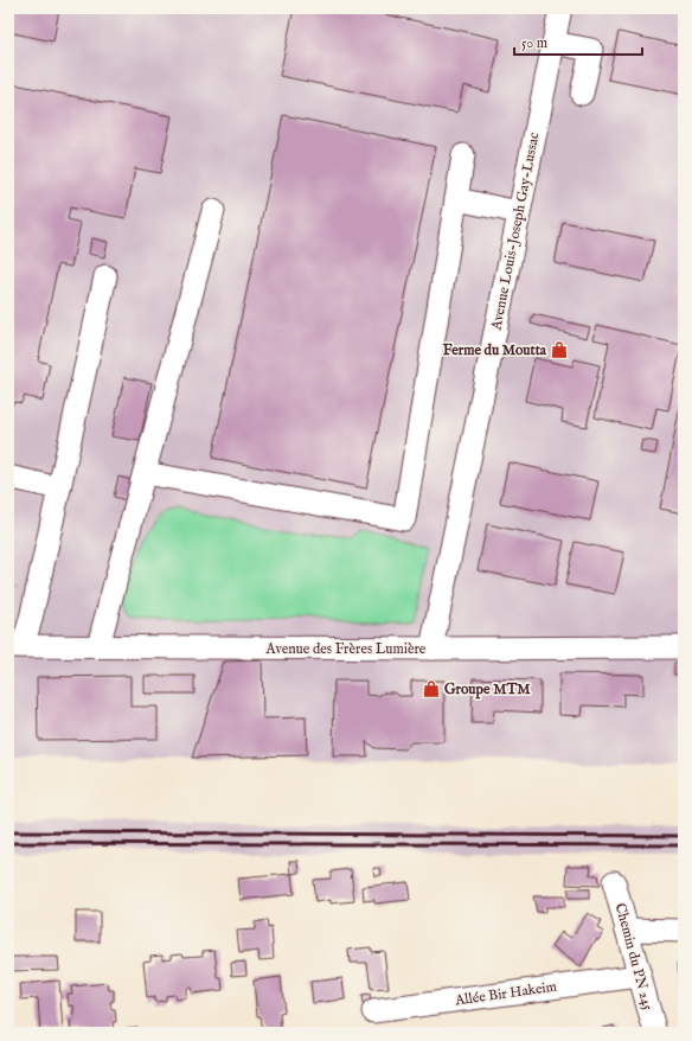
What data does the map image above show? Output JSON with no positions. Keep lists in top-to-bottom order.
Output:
{
  "streets": {
    "street": [
      "Avenue Louis-Joseph Gay-Lussac",
      "Avenue des Frères Lumière",
      "Chemin du PN 245",
      "Allée Bir Hakeim"
    ]
  },
  "crossings": [
    ["Avenue Louis-Joseph Gay-Lussac", "Avenue des Frères Lumière"],
    ["Chemin du PN 245", "Allée Bir Hakeim"]
  ],
  "places": {
    "shop": ["Ferme du Moutta", "Groupe MTM"]
  },
  "scale_bar": "50 m"
}
